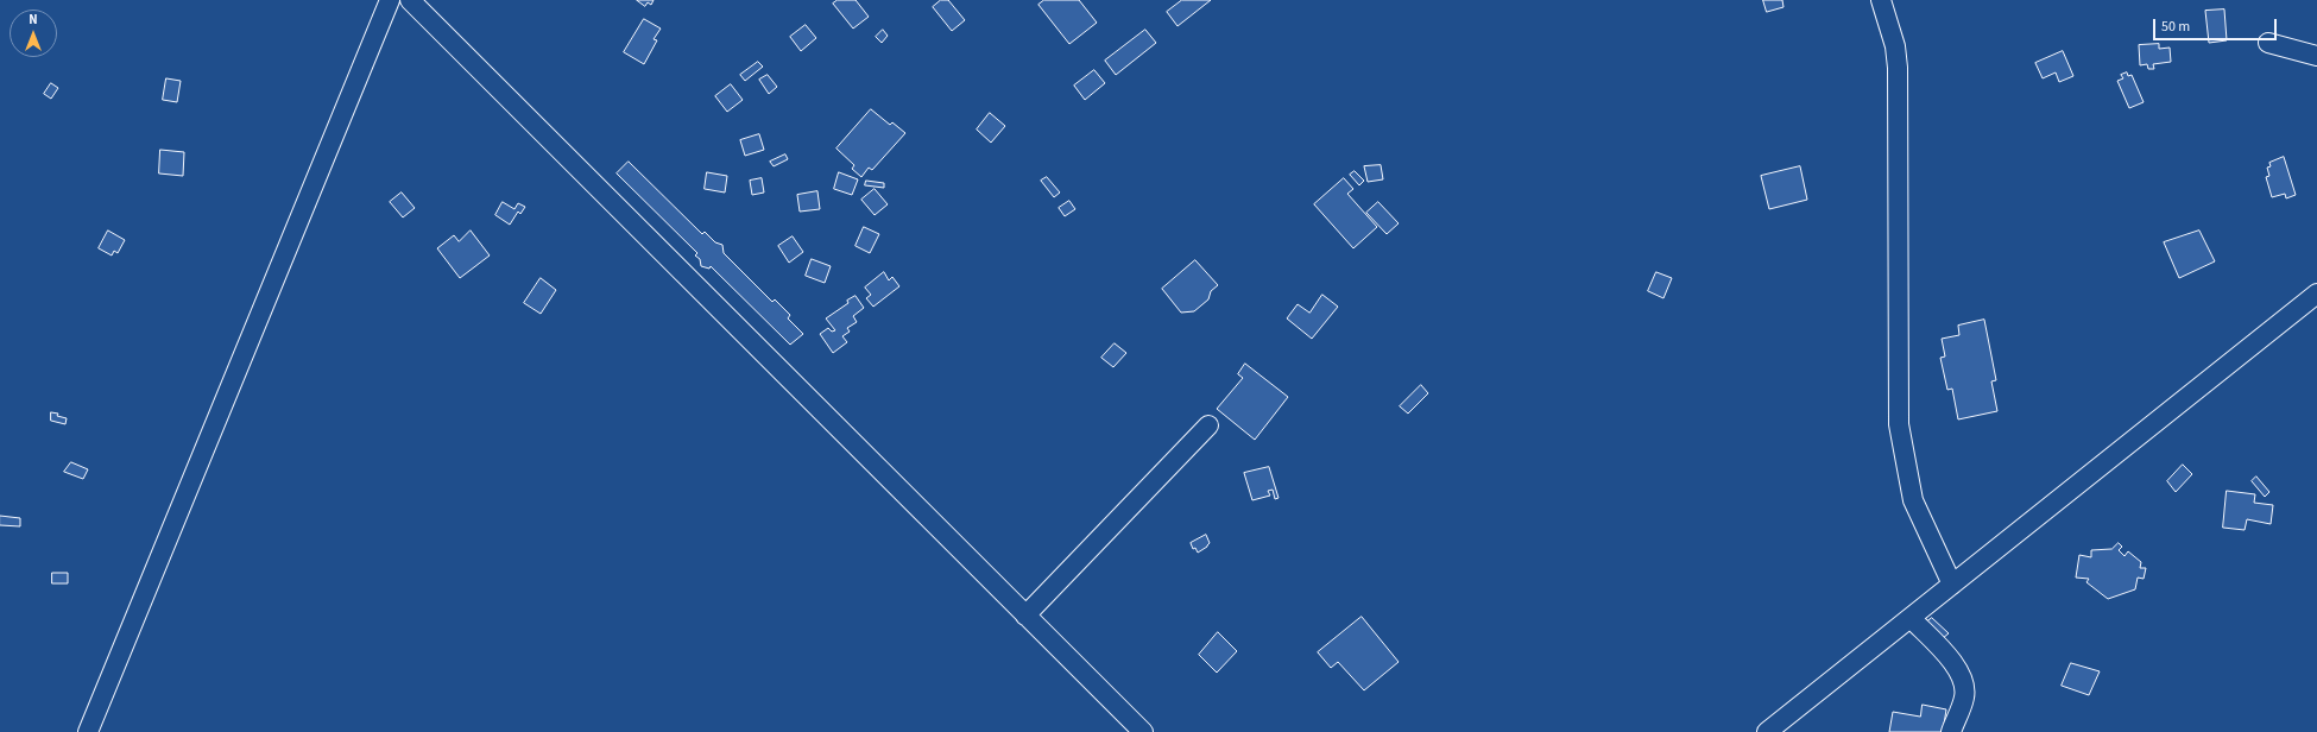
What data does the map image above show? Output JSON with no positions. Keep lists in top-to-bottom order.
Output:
{
  "scale_bar": "50 m",
  "north": "top"
}
